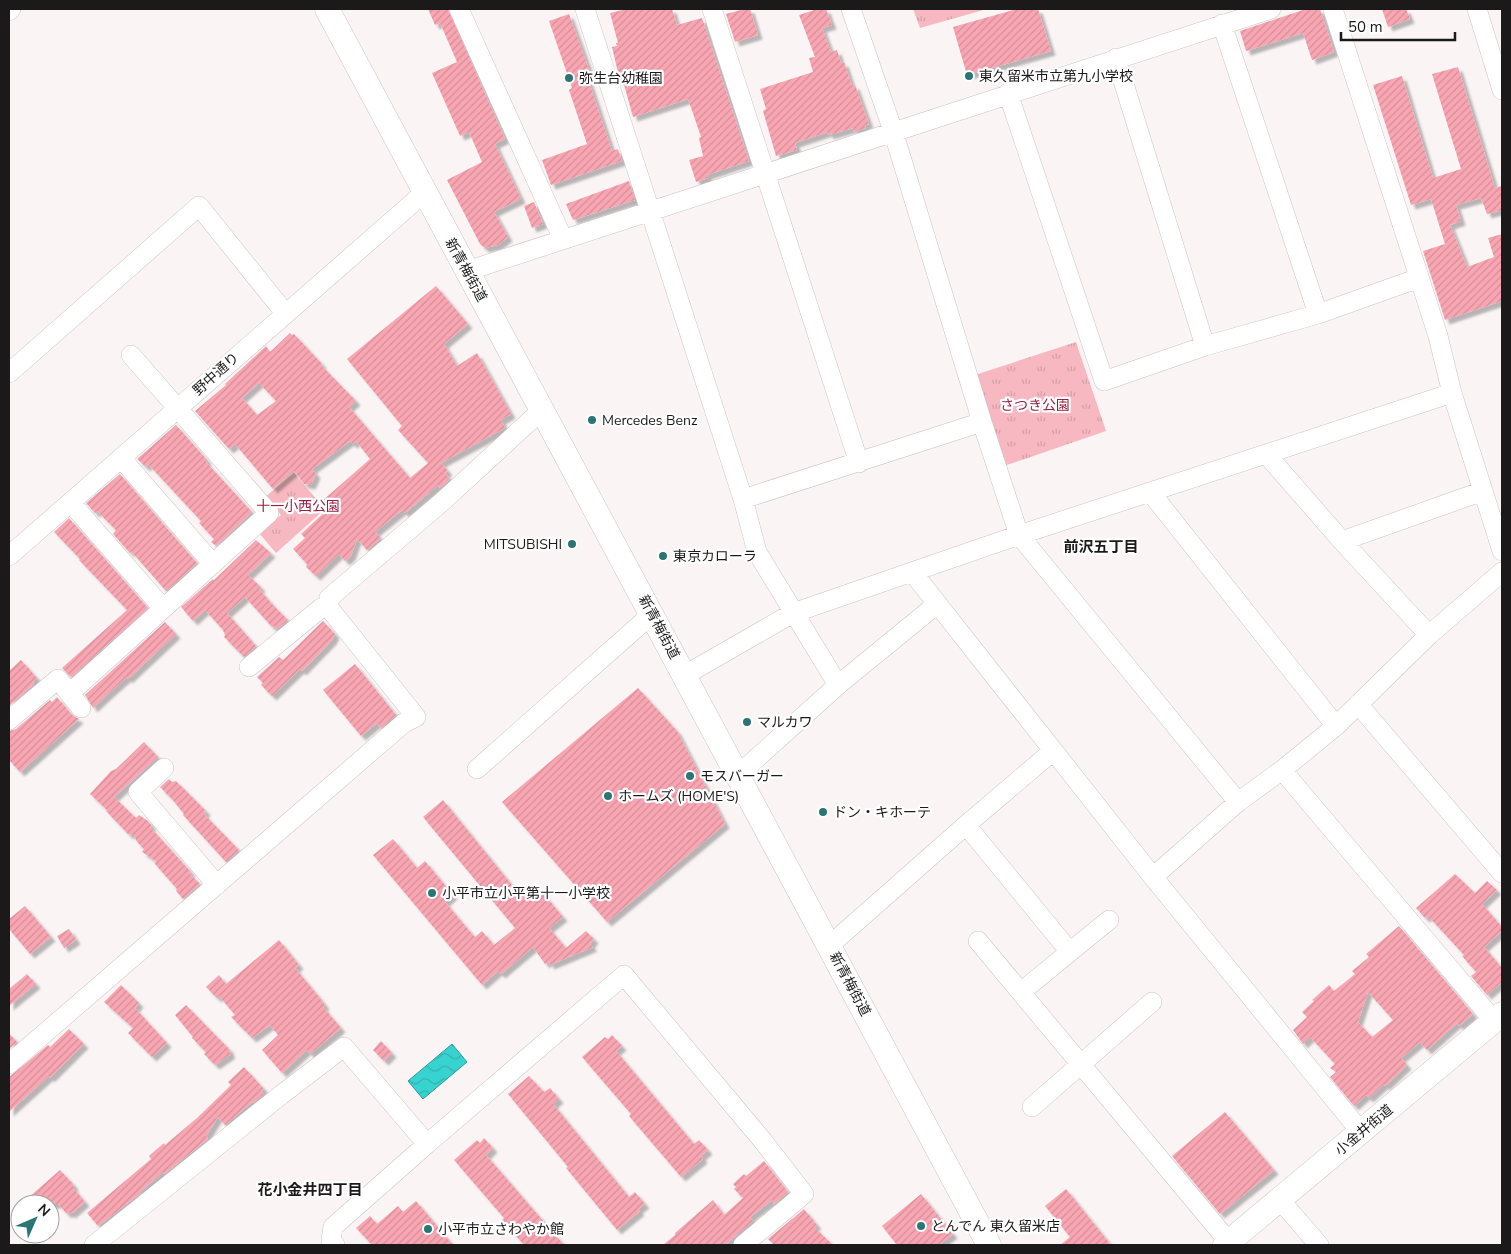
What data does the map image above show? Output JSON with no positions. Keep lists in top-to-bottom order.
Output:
{
  "streets": {
    "main road": ["新青梅街道", "小金井街道"],
    "street": ["野中通り"]
  },
  "crossings": [
    ["新青梅街道", "野中通り"]
  ],
  "districts": ["前沢五丁目", "花小金井四丁目"],
  "parks": ["さつき公園", "十一小西公園"],
  "places": [
    "東久留米市立第九小学校",
    "弥生台幼稚園",
    "Mercedes Benz",
    "MITSUBISHI",
    "東京カローラ",
    "マルカワ",
    "モスバーガー",
    "ホームズ (HOME'S)",
    "ドン・キホーテ",
    "小平市立小平第十一小学校",
    "とんでん 東久留米店",
    "小平市立さわやか館"
  ],
  "scale_bar": "50 m",
  "north": "top right"
}
